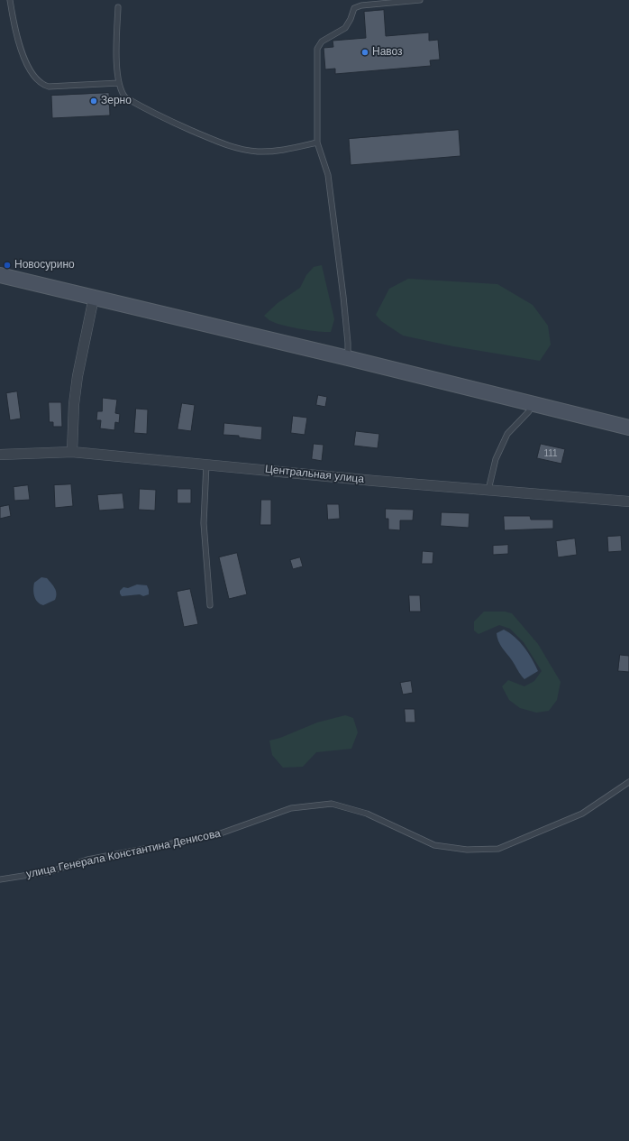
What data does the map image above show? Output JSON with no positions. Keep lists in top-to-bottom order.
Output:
{
  "streets": {
    "street": ["Центральная улица"],
    "lane": ["улица Генерала Константина Денисова"]
  },
  "places": ["Навоз", "Зерно", "Новосурино"],
  "house_numbers": ["111"]
}
